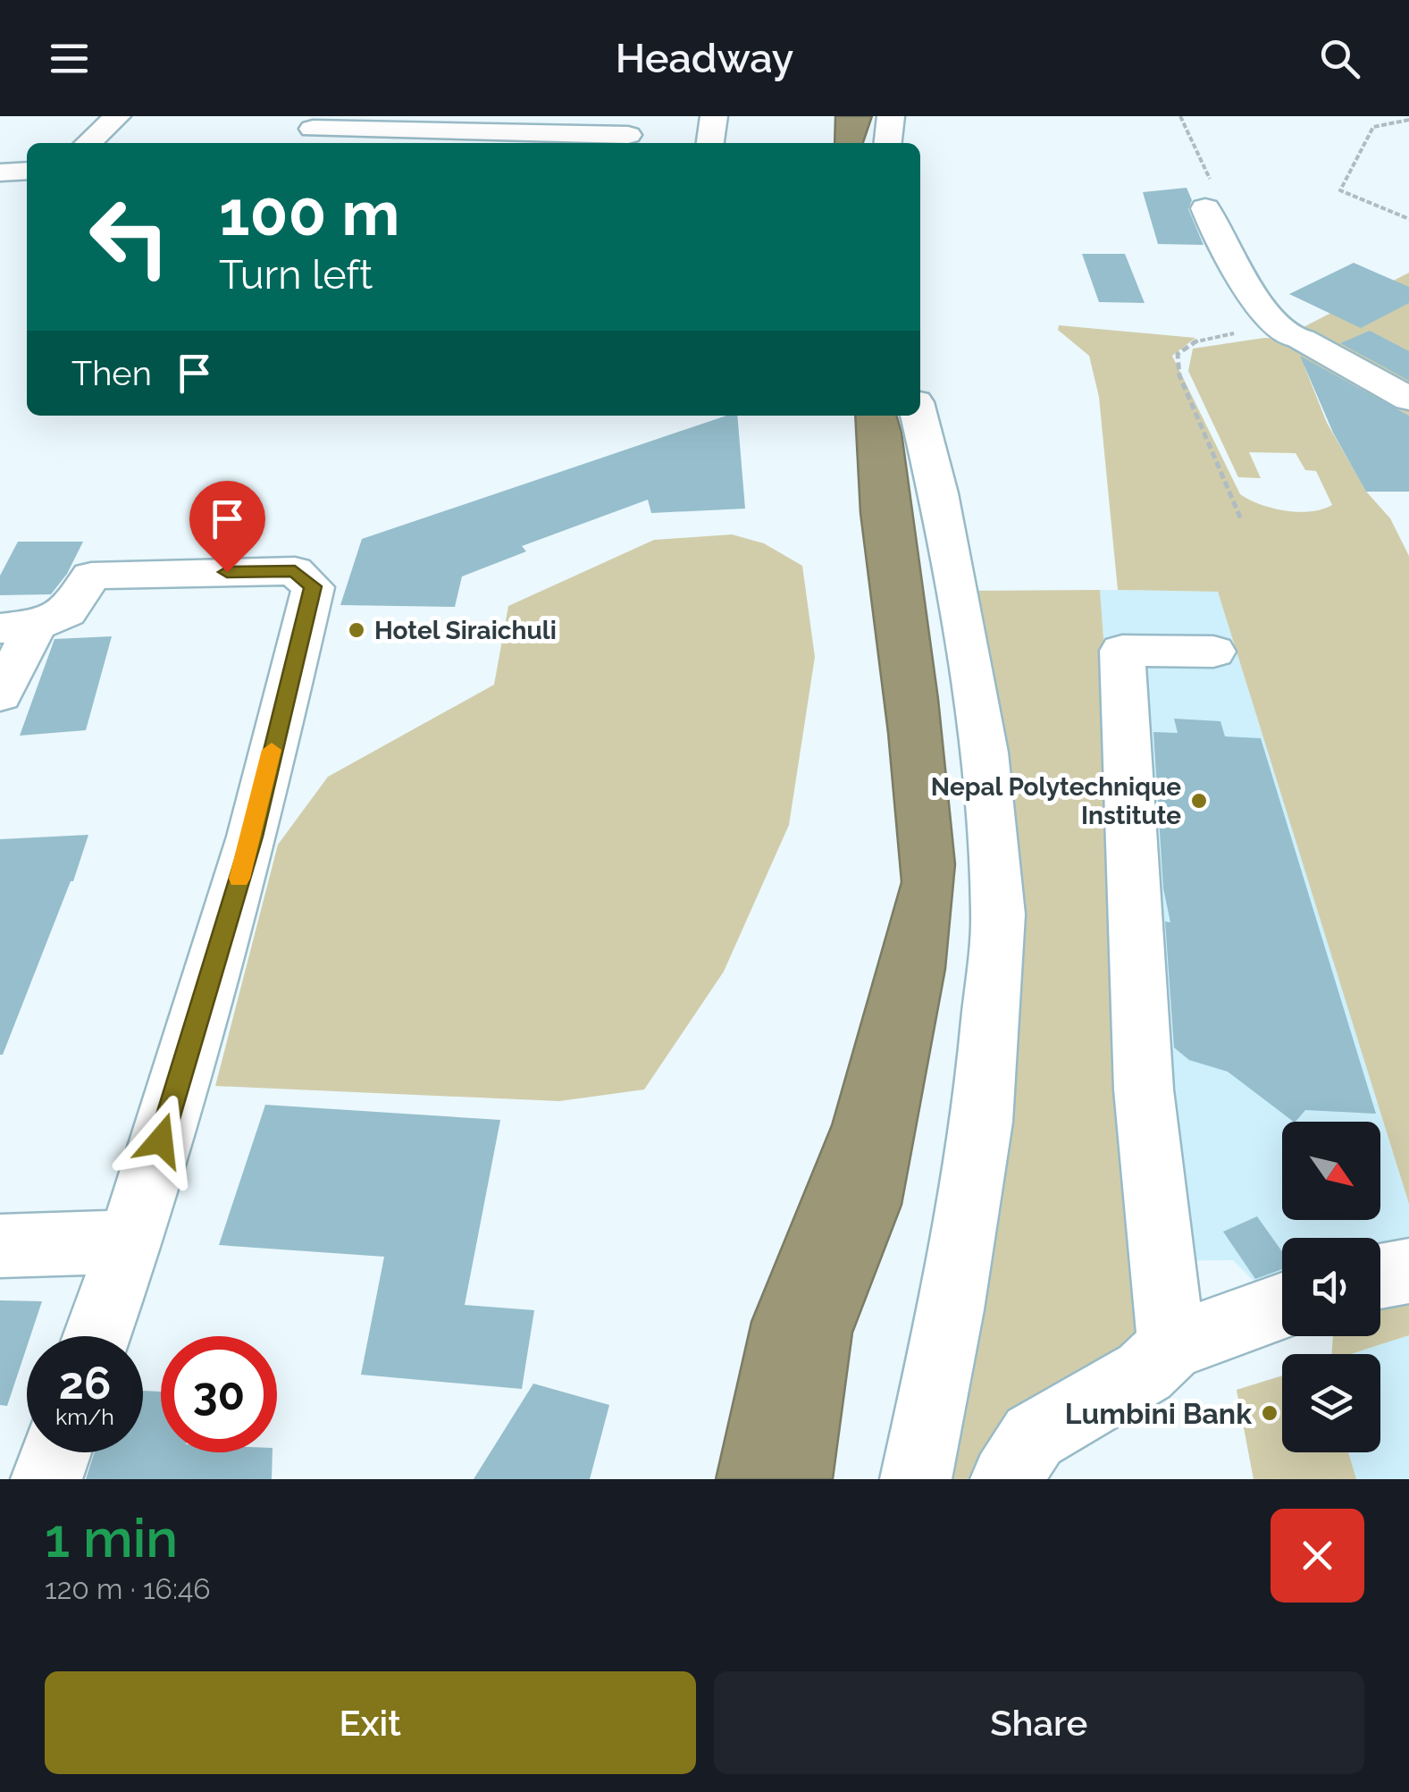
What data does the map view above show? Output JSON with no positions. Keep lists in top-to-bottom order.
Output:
{
  "places": ["Hotel Siraichuli", "Nepal Polytechnique Institute", "Lumbini Bank"],
  "north": "bottom right",
  "page": {
    "header": "Headway",
    "turn": ["100 m", "Turn left"],
    "then": "Then",
    "speed": "26 km/h",
    "limit": "30",
    "heading": ["1 min", "120 m · 16:46"],
    "buttons": ["Exit", "Share"]
  }
}
